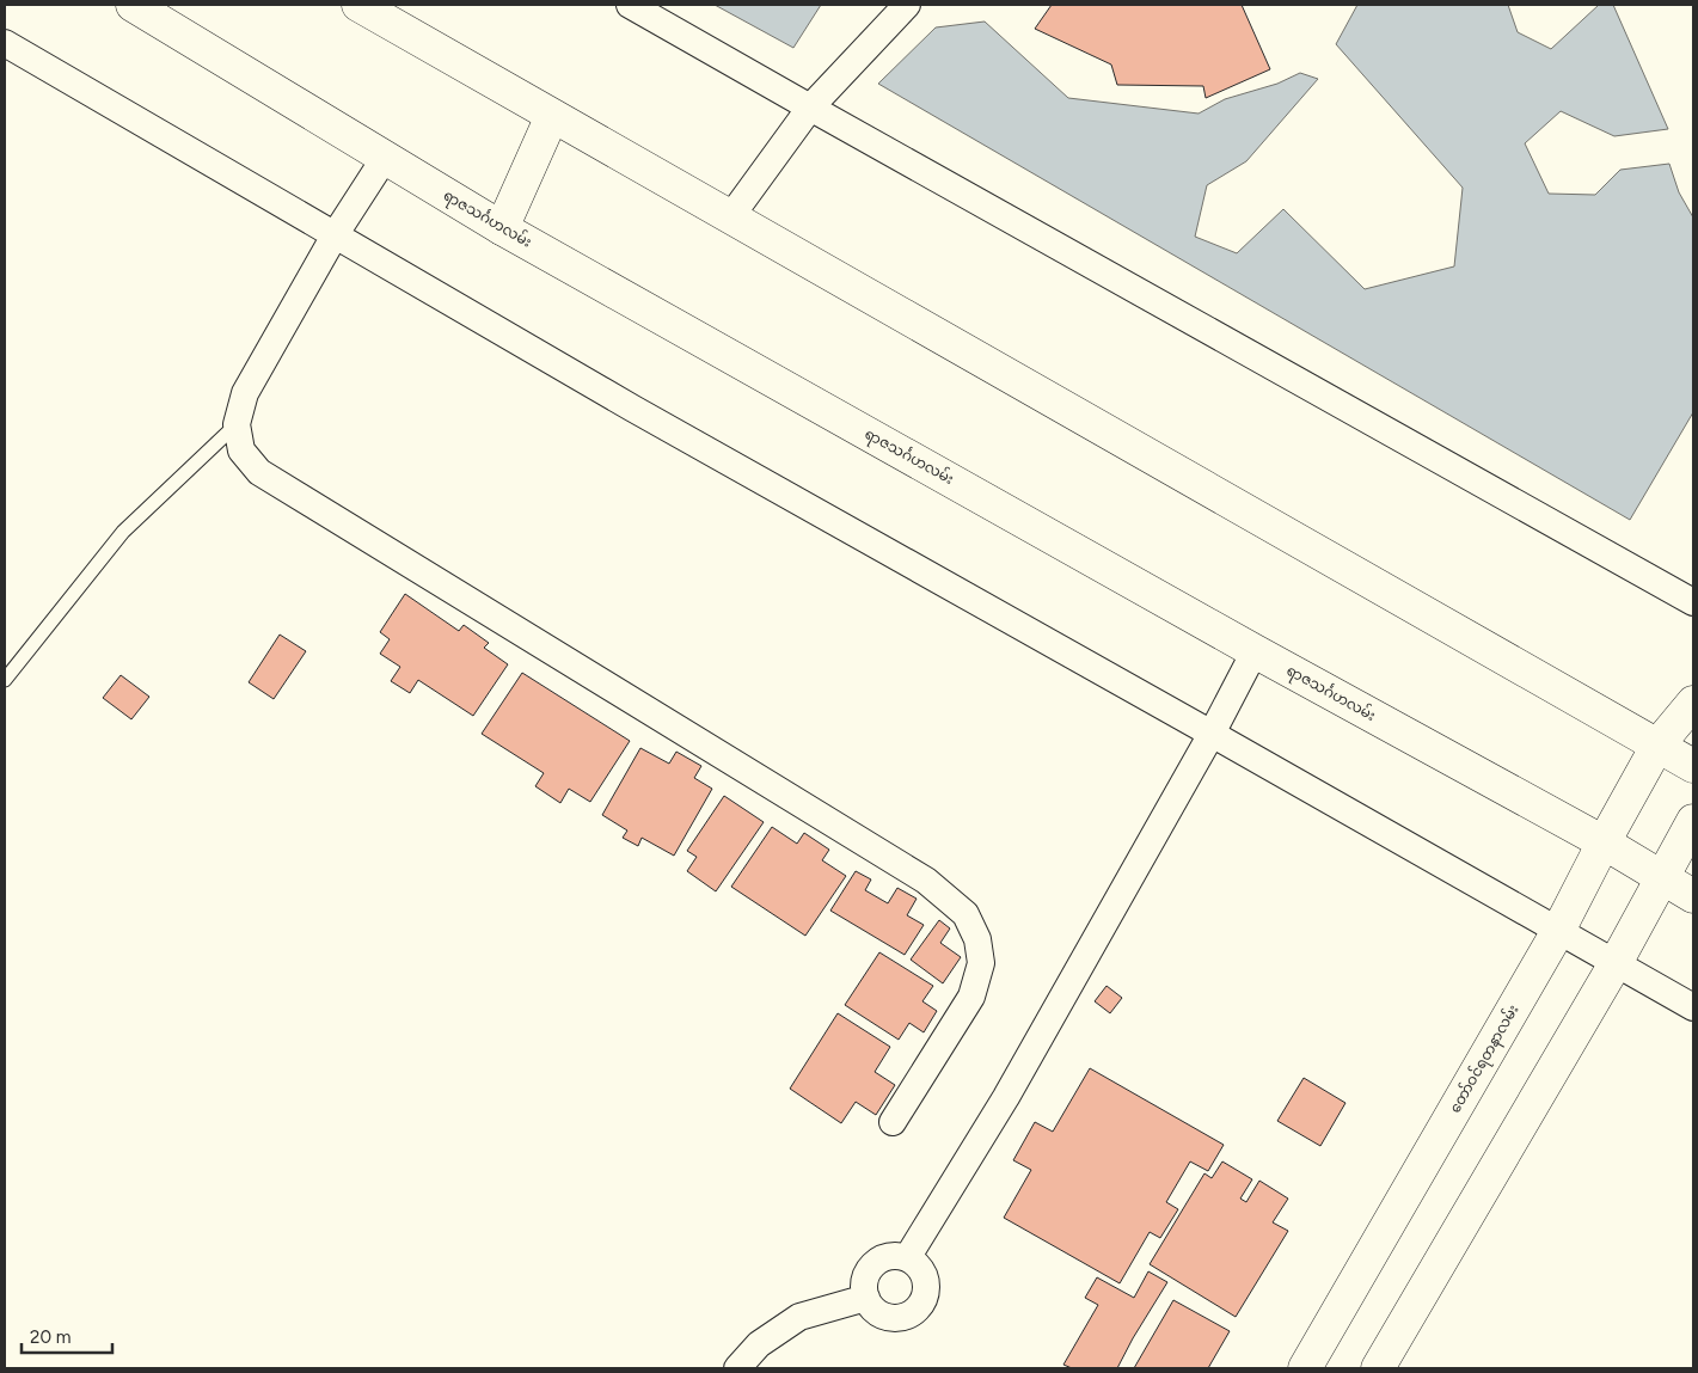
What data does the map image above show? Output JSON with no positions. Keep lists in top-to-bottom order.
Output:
{
  "streets": {
    "main road": ["ရာဇသင်္ဂဟလမ်း", "တော်ဝင်ရတနာလမ်း"]
  },
  "crossings": [
    ["ရာဇသင်္ဂဟလမ်း", "တော်ဝင်ရတနာလမ်း"]
  ],
  "scale_bar": "20 m"
}
